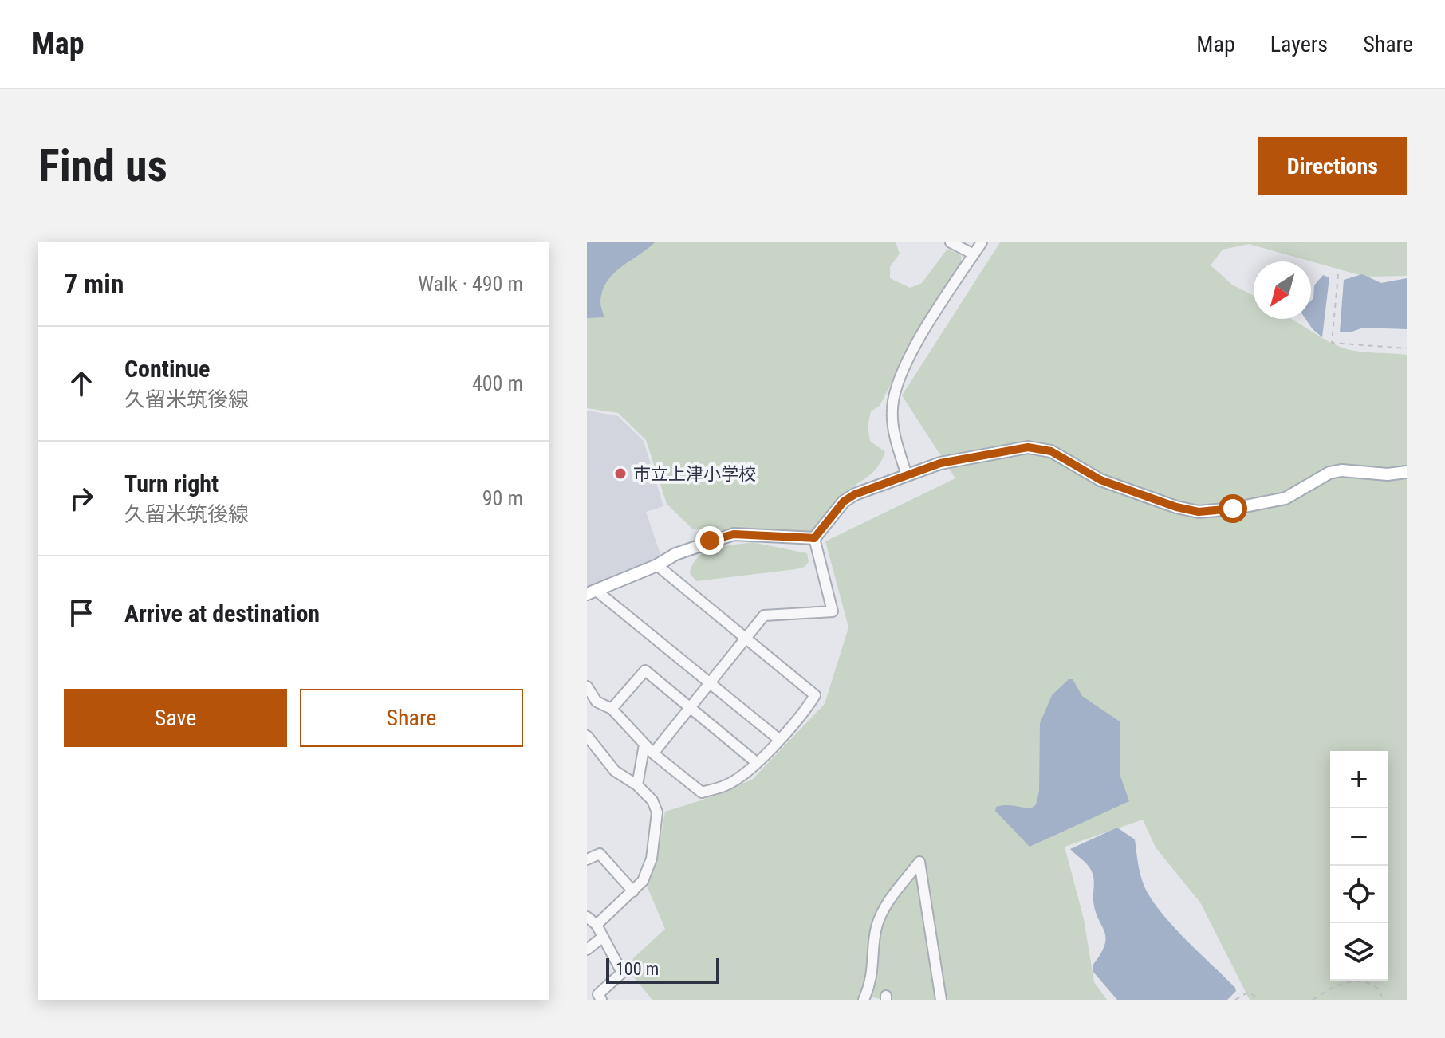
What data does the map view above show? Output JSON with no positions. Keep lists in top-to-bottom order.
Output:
{
  "places": ["市立上津小学校"],
  "scale_bar": "100 m",
  "north": "bottom left",
  "page": {
    "header": "Map",
    "nav": ["Map", "Layers", "Share"],
    "buttons": [
      "Directions",
      ["Save", "Share"]
    ],
    "title": "Find us",
    "heading": ["7 min", "Walk · 490 m"],
    "list": [
      ["Continue", "久留米筑後線", "400 m"],
      ["Turn right", "久留米筑後線", "90 m"],
      "Arrive at destination"
    ],
    "map_buttons": ["+", "−"],
    "scale": "100 m"
  }
}
